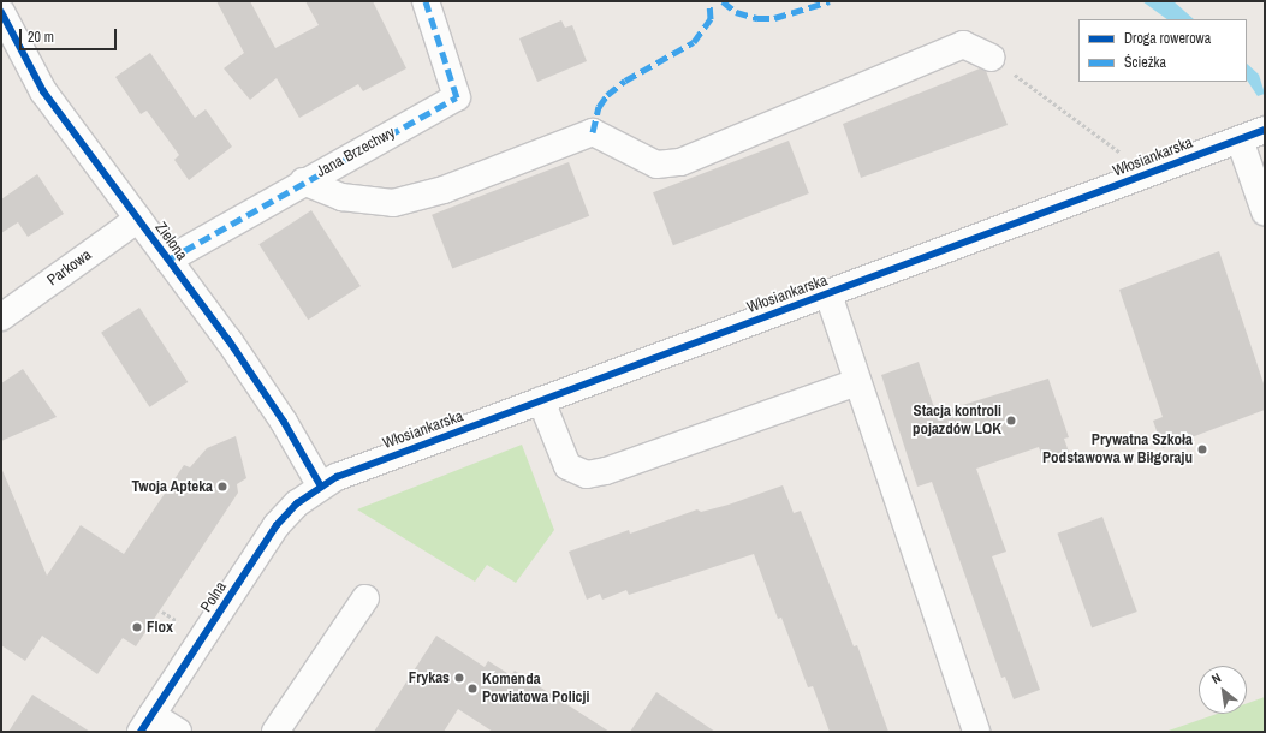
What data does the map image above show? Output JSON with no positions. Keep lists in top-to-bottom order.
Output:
{
  "streets": {
    "street": [
      "Jana Brzechwy",
      "Włosiankarska",
      "Zielona",
      "Parkowa",
      "Polna"
    ]
  },
  "crossings": [
    ["Jana Brzechwy", "Zielona"],
    ["Włosiankarska", "Zielona"],
    ["Włosiankarska", "Polna"],
    ["Zielona", "Parkowa"],
    ["Zielona", "Polna"]
  ],
  "places": [
    "Stacja kontroli pojazdów LOK",
    "Prywatna Szkoła Podstawowa w Biłgoraju",
    "Twoja Apteka",
    "Flox",
    "Frykas",
    "Komenda Powiatowa Policji"
  ],
  "legend": ["Droga rowerowa", "Ścieżka"],
  "scale_bar": "20 m",
  "north": "top left"
}
